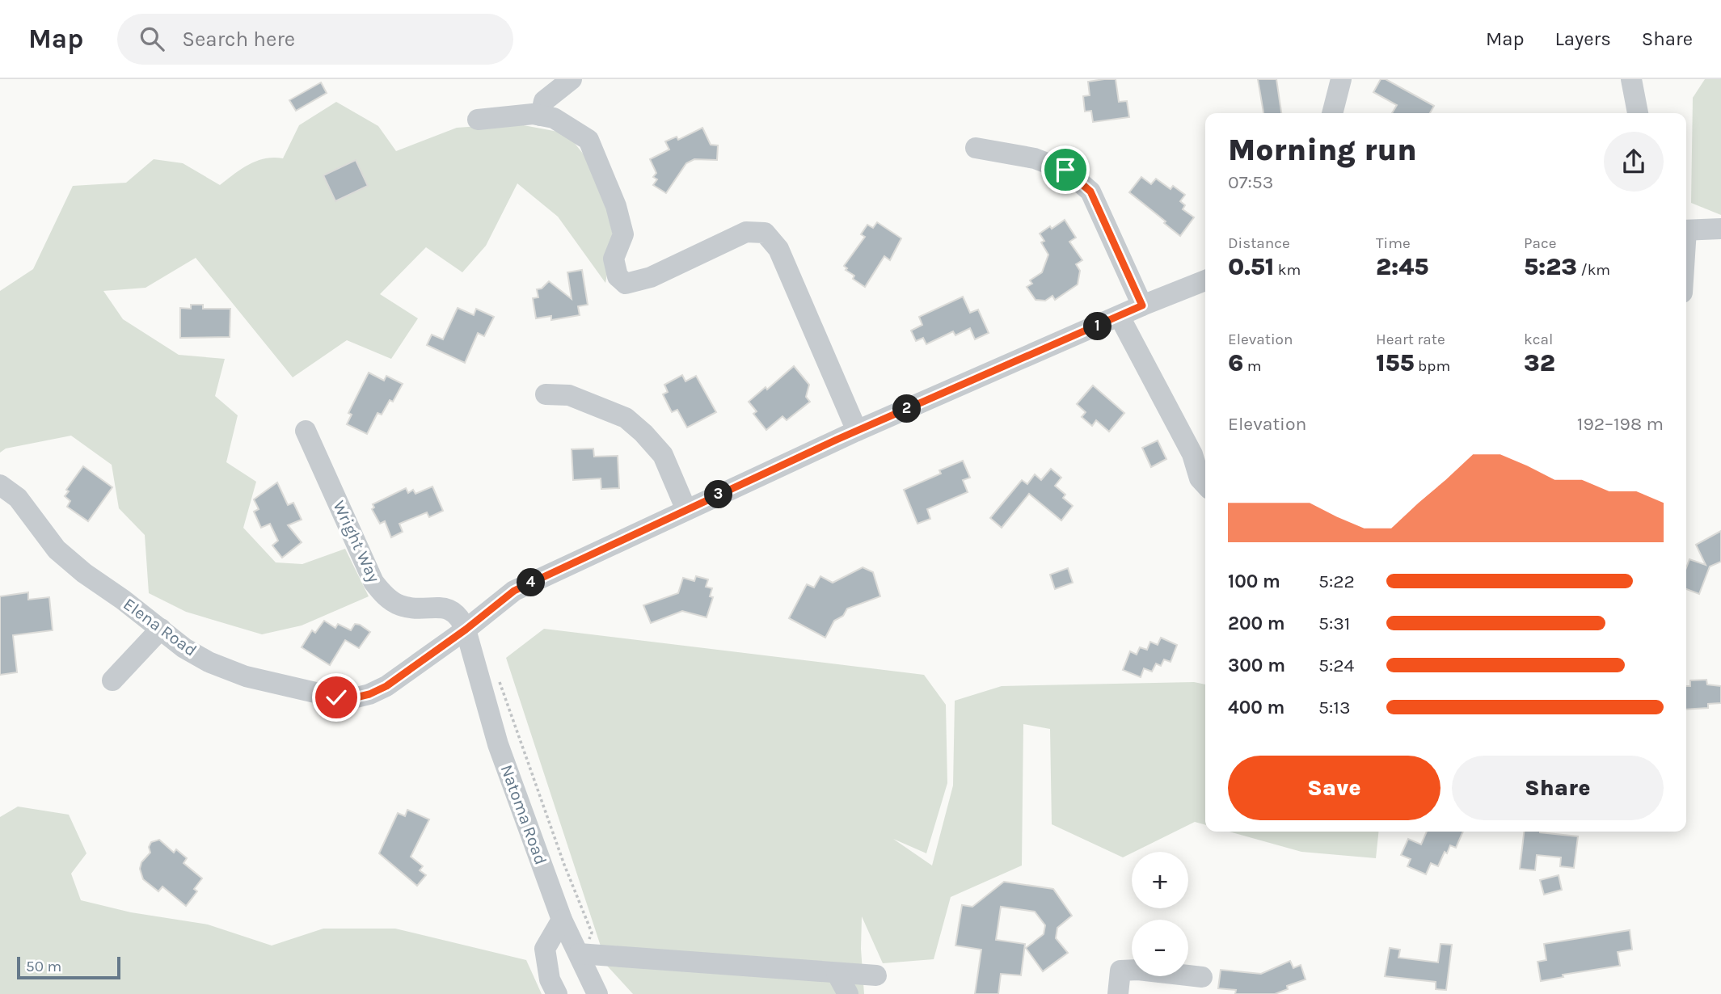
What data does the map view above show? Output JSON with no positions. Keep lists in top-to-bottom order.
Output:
{
  "streets": {
    "street": ["Wright Way", "Elena Road", "Natoma Road"]
  },
  "crossings": [
    ["Wright Way", "Elena Road"],
    ["Wright Way", "Natoma Road"],
    ["Elena Road", "Natoma Road"]
  ],
  "scale_bar": "50 m",
  "page": {
    "header": "Map",
    "search": "Search here",
    "nav": ["Map", "Layers", "Share"],
    "heading": ["Morning run", "07:53"],
    "stats": [
      ["Distance", "0.51 km"],
      ["Time", "2:45"],
      ["Pace", "5:23 /km"],
      ["Elevation", "6 m"],
      ["Heart rate", "155 bpm"],
      ["kcal", "32"]
    ],
    "pins": [
      "1",
      "2",
      "3",
      "4"
    ],
    "chart": ["Elevation", "192–198 m"],
    "list": [
      {
        "name": "100 m",
        "note": "5:22"
      },
      {
        "name": "200 m",
        "note": "5:31"
      },
      {
        "name": "300 m",
        "note": "5:24"
      },
      {
        "name": "400 m",
        "note": "5:13"
      }
    ],
    "buttons": ["Save", "Share"],
    "map_buttons": ["+", "−"],
    "scale": "50 m"
  }
}
